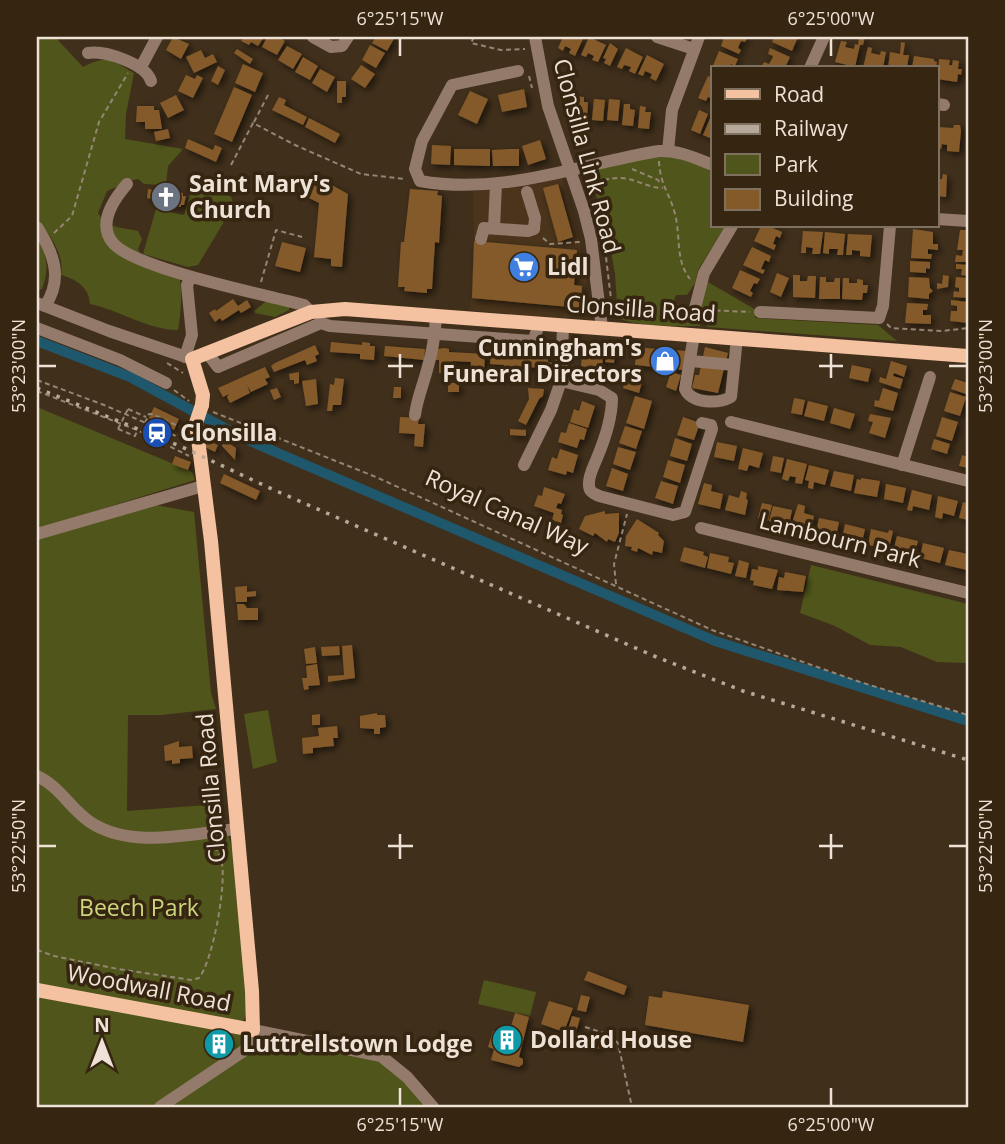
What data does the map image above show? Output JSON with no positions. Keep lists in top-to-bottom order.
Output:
{
  "streets": {
    "main road": ["Clonsilla Road", "Woodwall Road"],
    "street": ["Clonsilla Link Road", "Lambourn Park"],
    "path": ["Royal Canal Way"]
  },
  "crossings": [
    ["Clonsilla Link Road", "Clonsilla Road"],
    ["Clonsilla Road", "Royal Canal Way"],
    ["Clonsilla Road", "Woodwall Road"]
  ],
  "parks": ["Beech Park"],
  "places": {
    "church": ["Saint Mary's Church"],
    "supermarket": ["Lidl"],
    "shop": ["Cunningham's Funeral Directors"],
    "station": ["Clonsilla"],
    "building": ["Dollard House", "Luttrellstown Lodge"]
  },
  "legend": [
    "Road",
    "Railway",
    "Park",
    "Building"
  ],
  "north": "top",
  "coordinates": [
    "6°25'15\"W",
    "6°25'00\"W",
    "53°23'00\"N",
    "53°22'50\"N"
  ]
}
